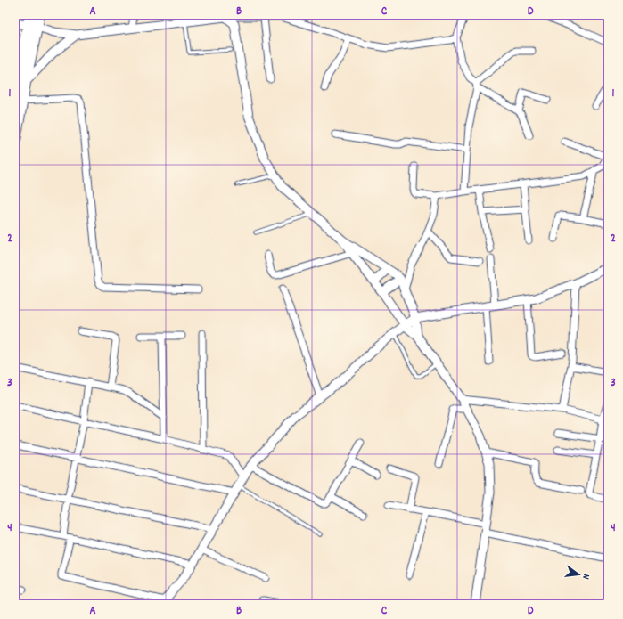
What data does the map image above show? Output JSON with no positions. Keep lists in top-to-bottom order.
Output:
{
  "north": "right",
  "grid": {
    "columns": [
      "A",
      "B",
      "C",
      "D"
    ],
    "rows": [
      "1",
      "2",
      "3",
      "4"
    ]
  }
}
